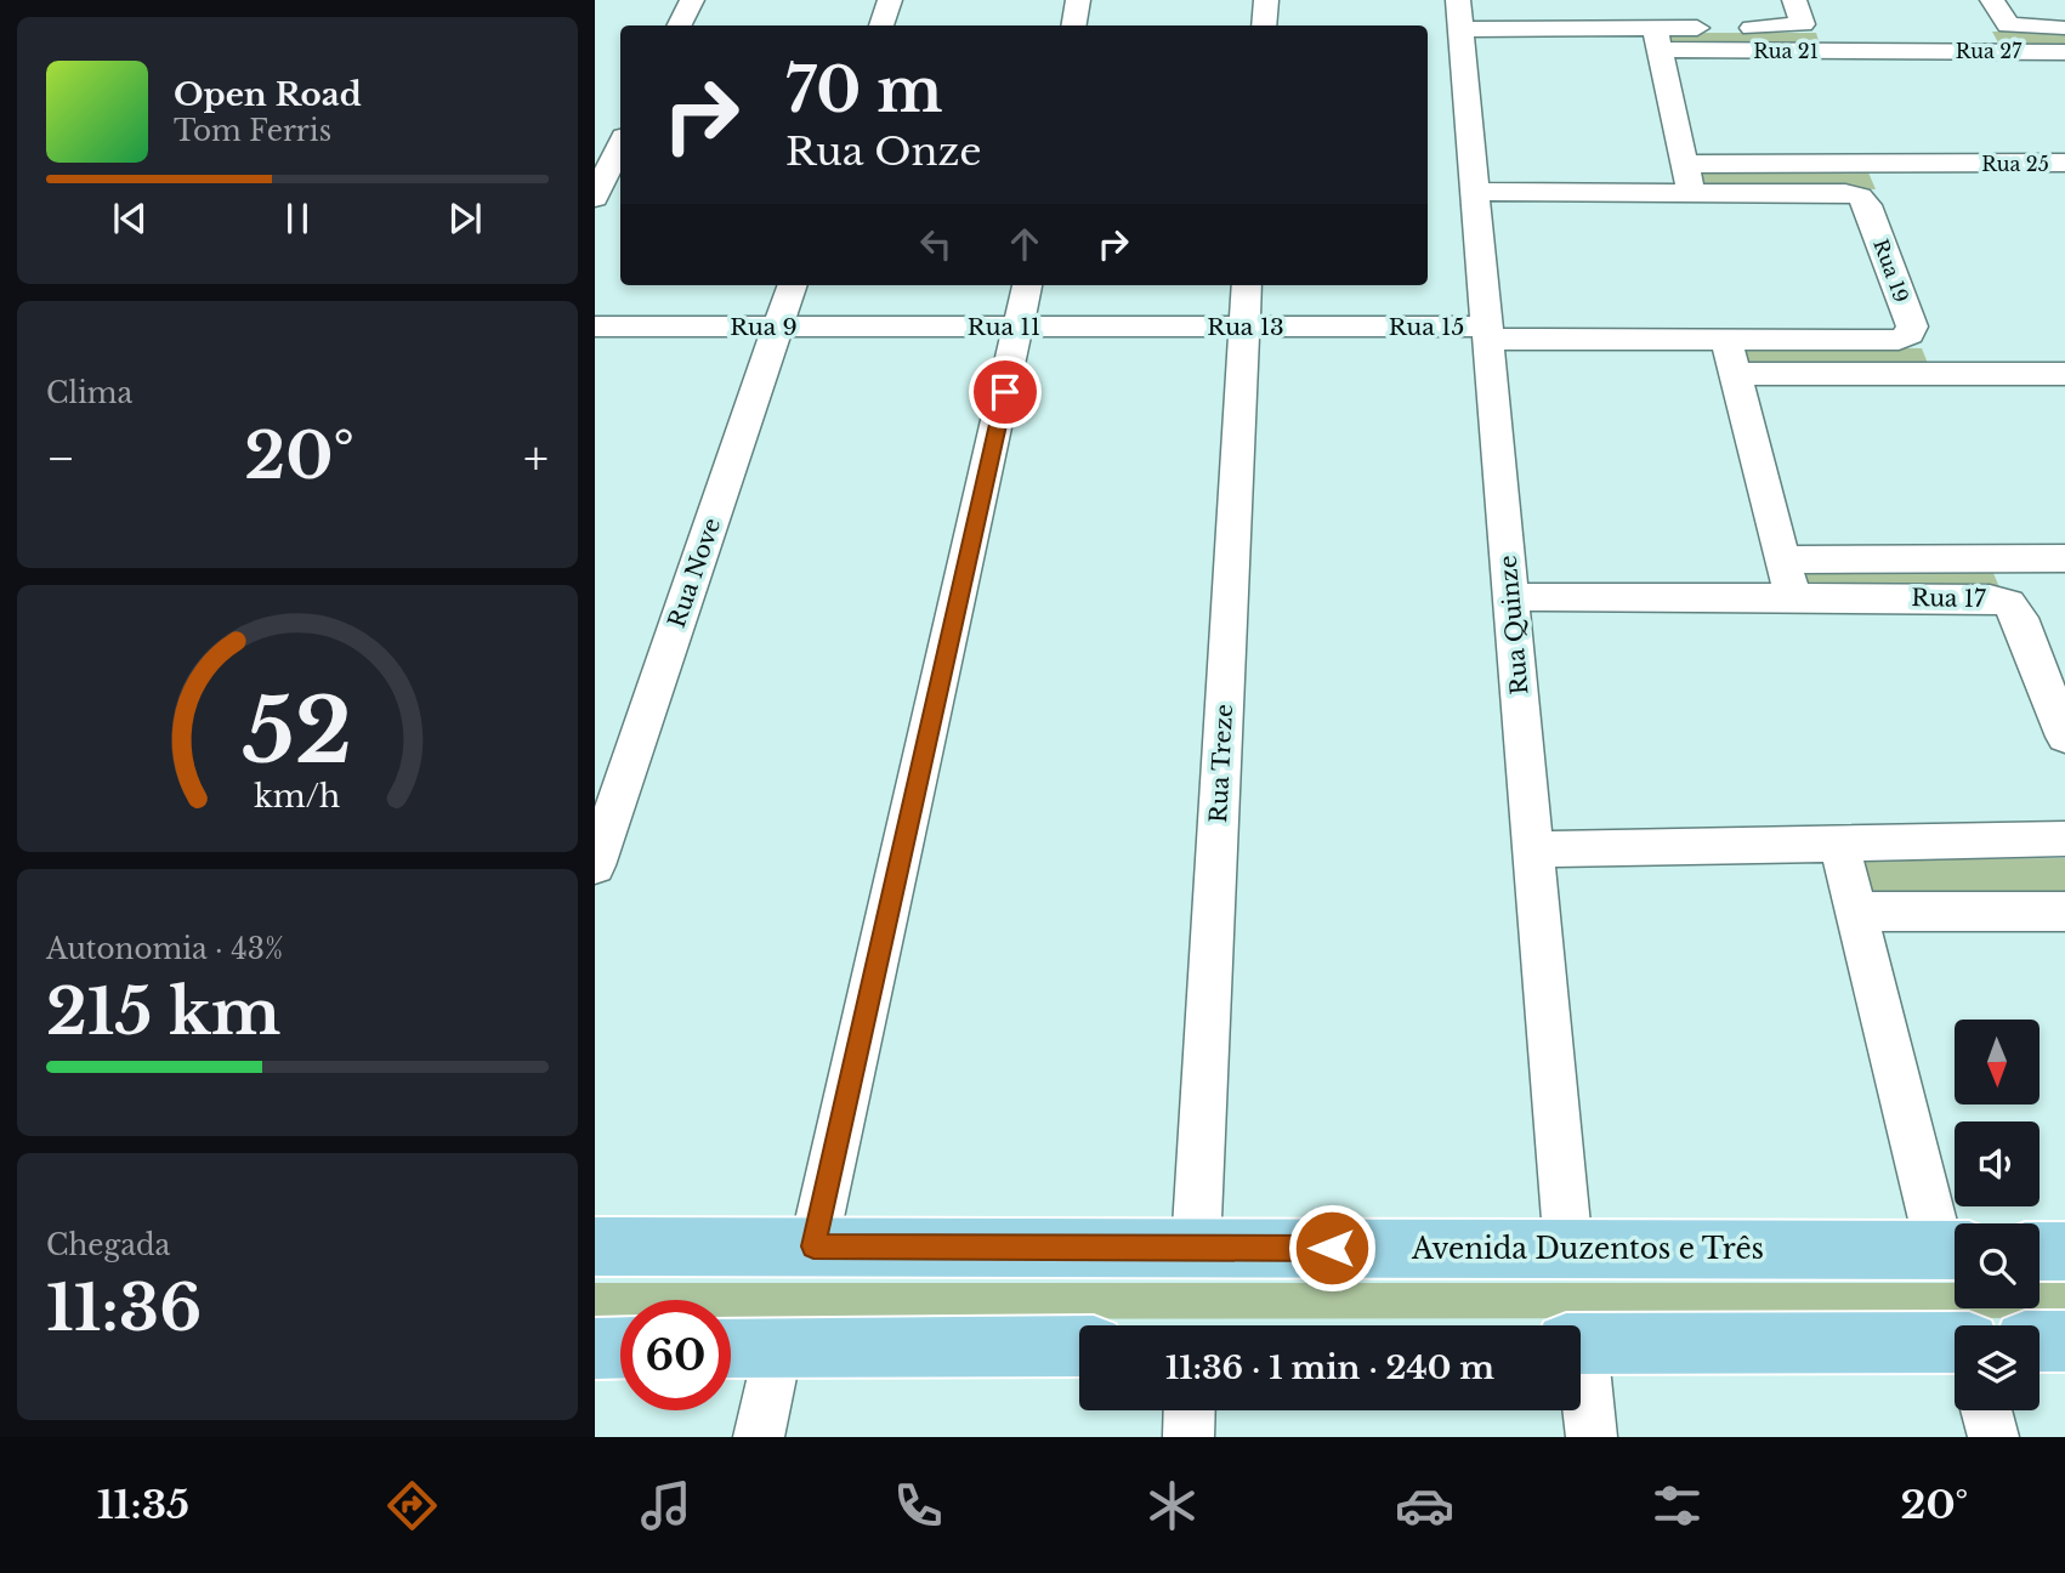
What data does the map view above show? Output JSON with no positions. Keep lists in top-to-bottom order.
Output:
{
  "streets": {
    "main road": ["Avenida Duzentos e Três"],
    "street": [
      "Rua 21",
      "Rua 27",
      "Rua 25",
      "Rua 19",
      "Rua 9",
      "Rua 11",
      "Rua 13",
      "Rua 15",
      "Rua Nove",
      "Rua 17",
      "Rua Quinze",
      "Rua Treze"
    ]
  },
  "crossings": [
    ["Rua 21", "Rua 27"],
    ["Rua 21", "Rua Quinze"],
    ["Rua 25", "Rua 19"],
    ["Rua 19", "Rua 15"],
    ["Rua 19", "Rua Quinze"],
    ["Rua 9", "Rua 11"],
    ["Rua 9", "Rua Nove"],
    ["Rua 11", "Rua 13"],
    ["Rua 13", "Rua 15"],
    ["Rua 13", "Rua Treze"],
    ["Rua 15", "Rua Quinze"],
    ["Rua 17", "Rua Quinze"],
    ["Rua Quinze", "Avenida Duzentos e Três"],
    ["Rua Treze", "Avenida Duzentos e Três"]
  ],
  "north": "bottom",
  "page": {
    "turn": ["70 m", "Rua Onze"],
    "song": ["Open Road", "Tom Ferris"],
    "tile": [
      "Clima",
      ["Autonomia · 43%", "215 km"],
      ["Chegada", "11:36"]
    ],
    "heat": ["−", "20°", "+"],
    "limit": "60",
    "trip": "11:36 · 1 min · 240 m",
    "tabs": ["11:35", "20°"],
    "gauge": ["52", "km/h"]
  }
}
